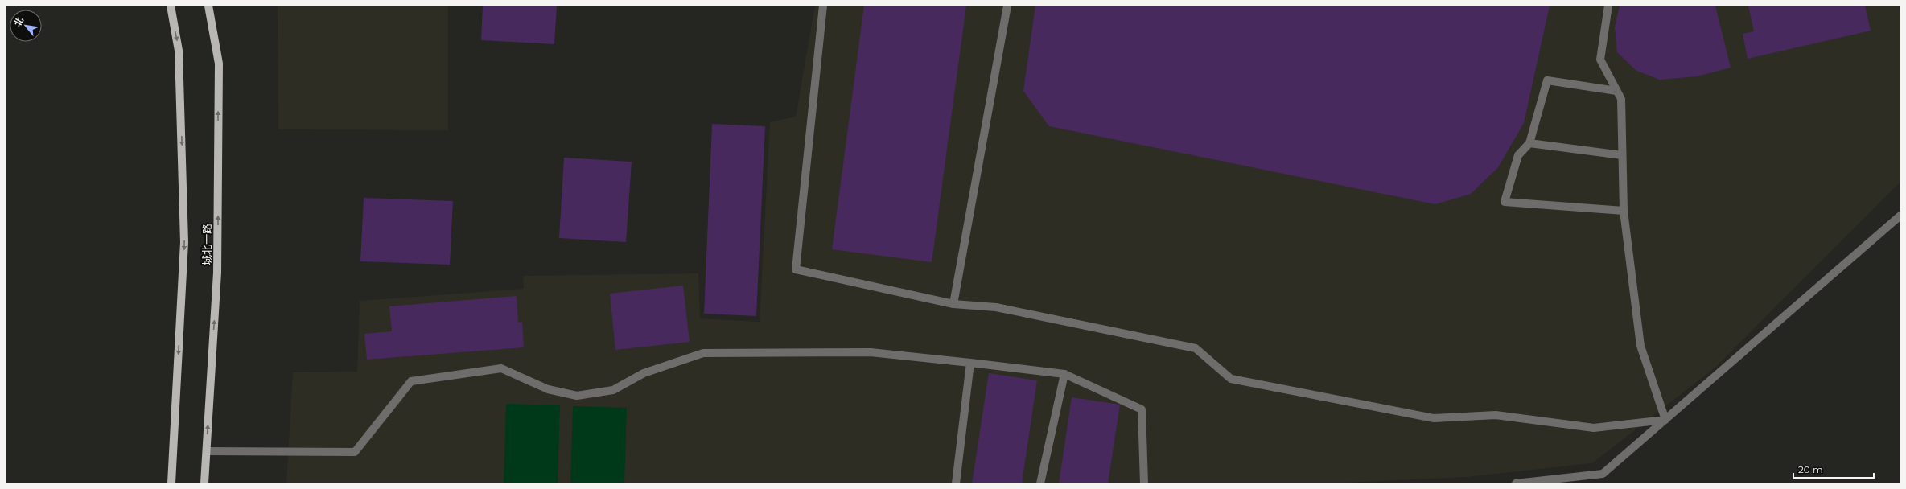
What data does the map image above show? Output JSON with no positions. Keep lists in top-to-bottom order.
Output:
{
  "streets": {
    "main road": ["城北一路"]
  },
  "scale_bar": "20 m",
  "north": "top left"
}
